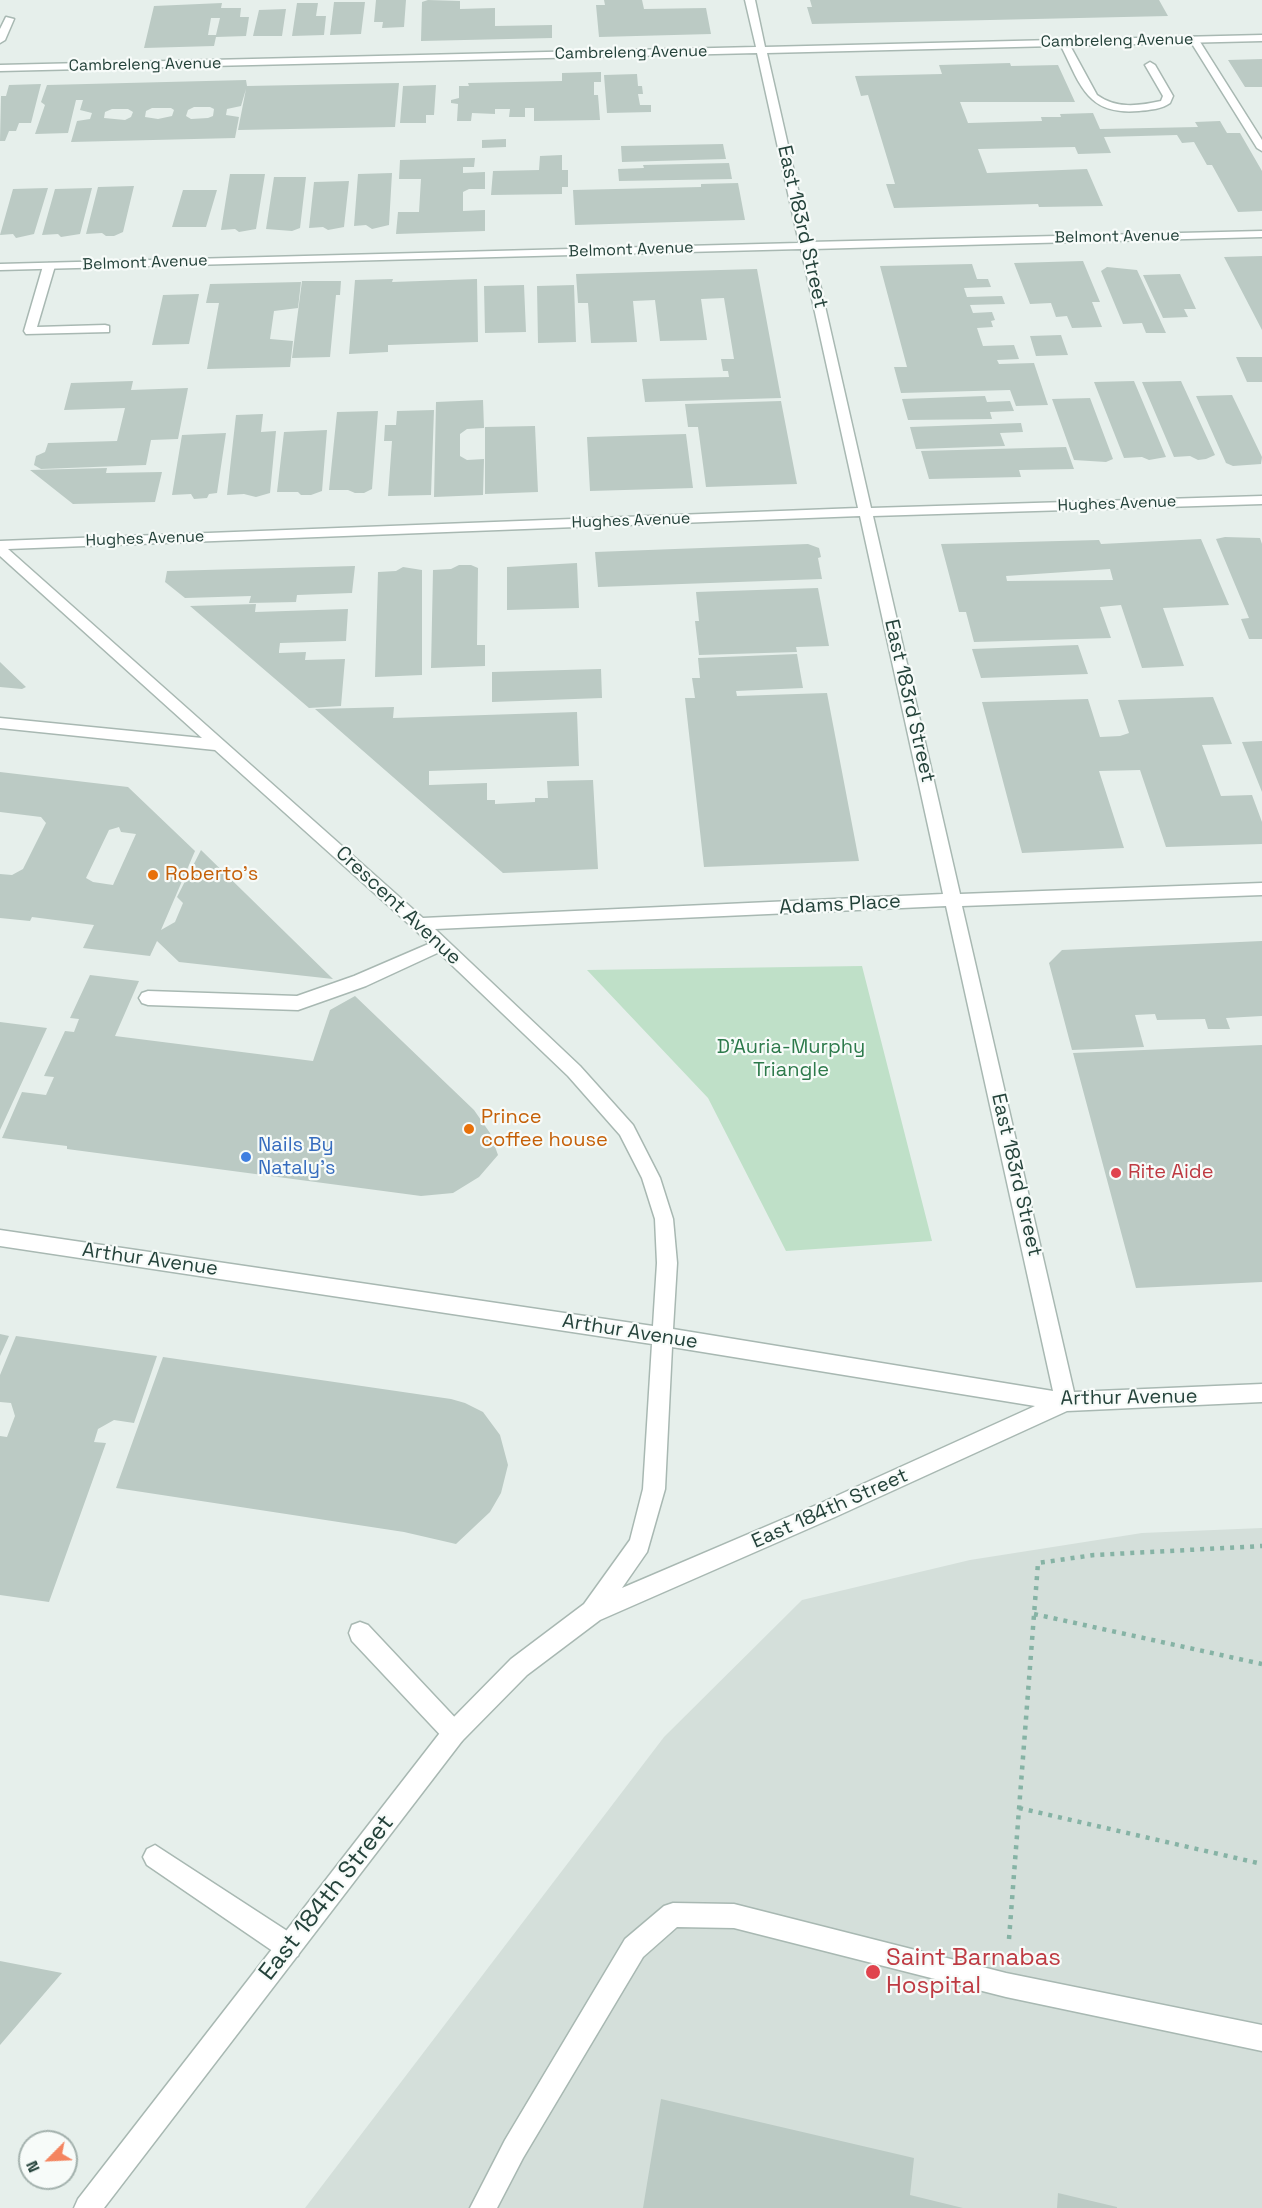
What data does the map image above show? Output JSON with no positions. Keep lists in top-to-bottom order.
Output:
{
  "streets": {
    "street": [
      "Cambreleng Avenue",
      "East 183rd Street",
      "Belmont Avenue",
      "Hughes Avenue",
      "Adams Place",
      "Crescent Avenue",
      "Arthur Avenue",
      "East 184th Street"
    ]
  },
  "crossings": [
    ["Cambreleng Avenue", "East 183rd Street"],
    ["East 183rd Street", "Belmont Avenue"],
    ["East 183rd Street", "Hughes Avenue"],
    ["East 183rd Street", "Adams Place"],
    ["East 183rd Street", "Arthur Avenue"],
    ["East 183rd Street", "East 184th Street"],
    ["Hughes Avenue", "Crescent Avenue"],
    ["Adams Place", "Crescent Avenue"],
    ["Crescent Avenue", "Arthur Avenue"],
    ["Crescent Avenue", "East 184th Street"],
    ["Arthur Avenue", "East 184th Street"]
  ],
  "parks": ["D'Auria-Murphy Triangle"],
  "places": [
    "Roberto's",
    "Prince coffee house",
    "Nails By Nataly's",
    "Rite Aide",
    "Saint Barnabas Hospital"
  ],
  "north": "bottom left"
}
